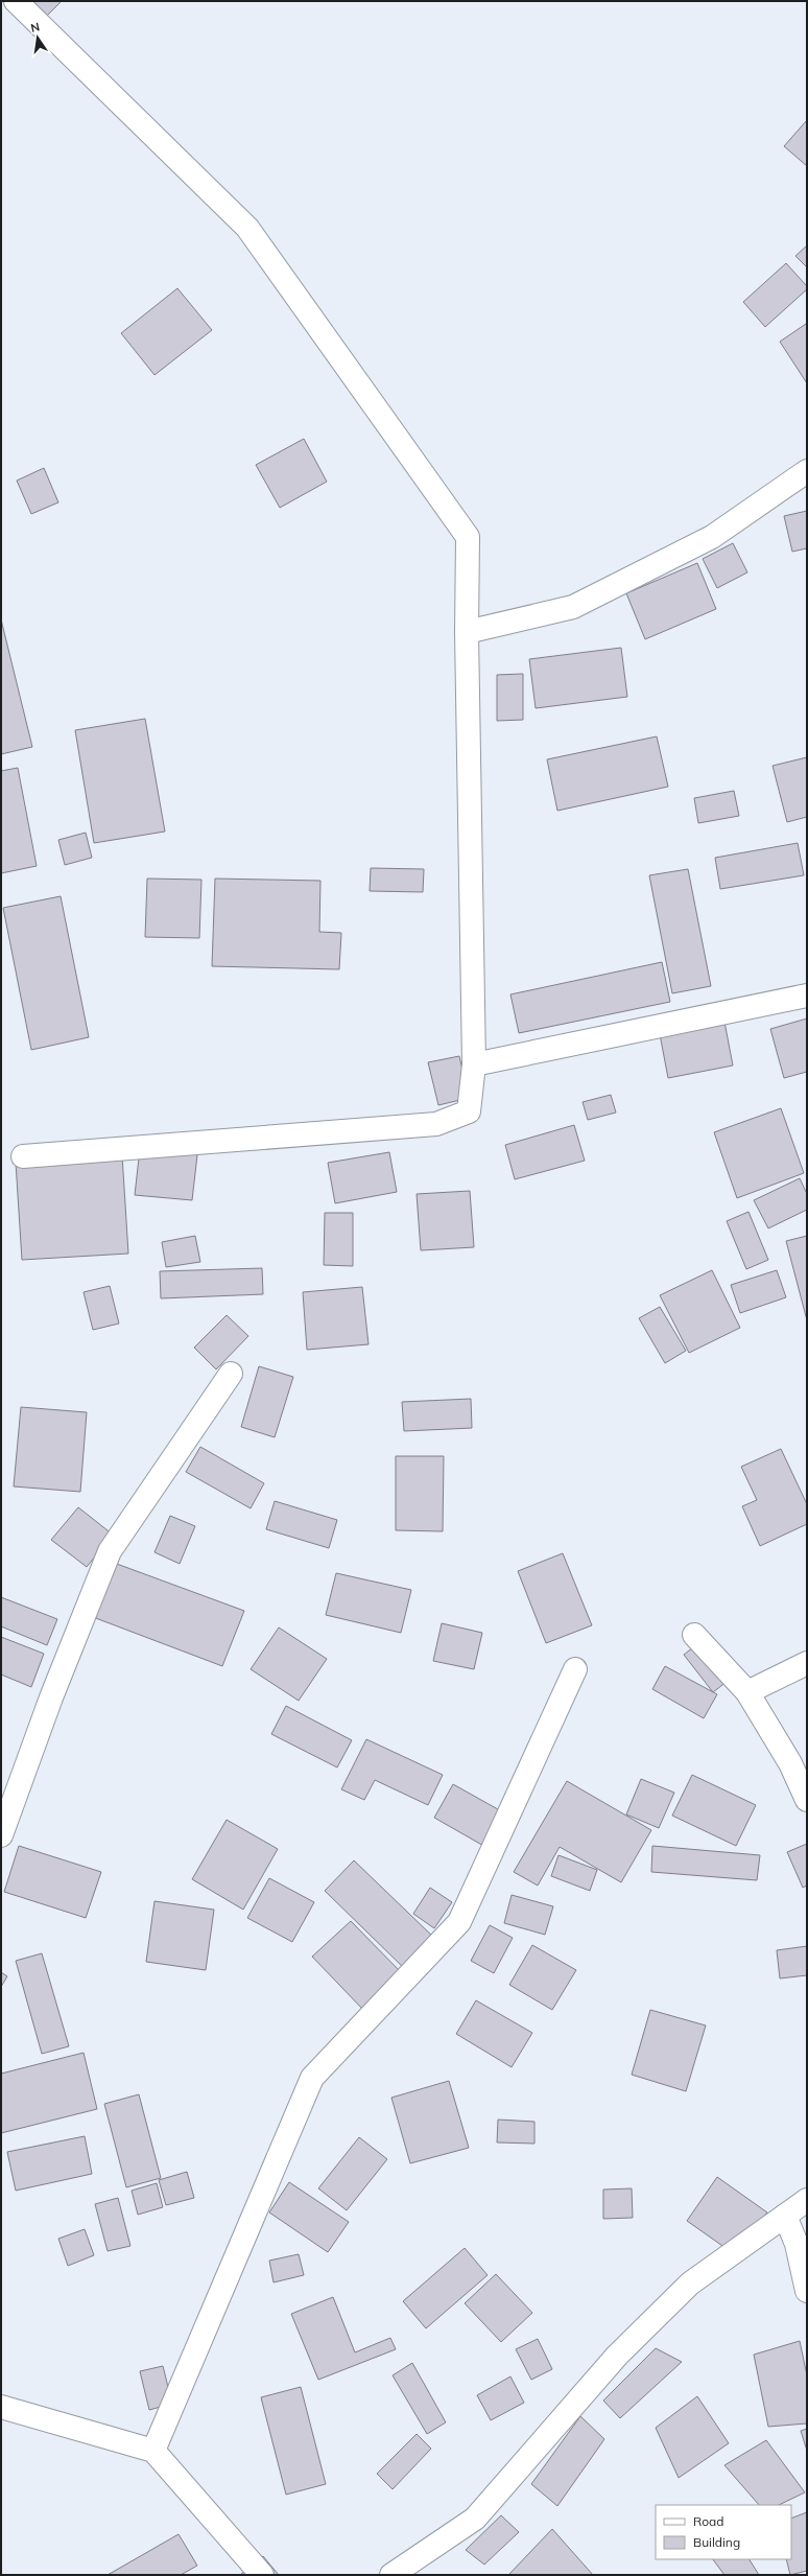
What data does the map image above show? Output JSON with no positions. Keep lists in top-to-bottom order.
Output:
{
  "legend": ["Road", "Building"],
  "north": "top"
}
